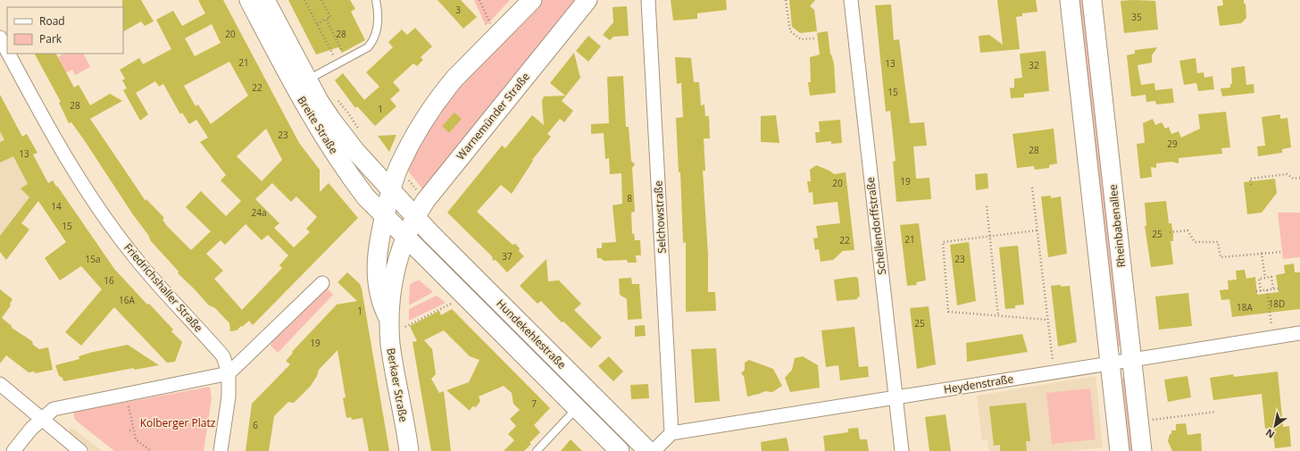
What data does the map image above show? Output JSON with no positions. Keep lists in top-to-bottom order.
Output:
{
  "streets": {
    "street": [
      "Warnemünder Straße",
      "Breite Straße",
      "Selchowstraße",
      "Schellendorffstraße",
      "Rheinbabenallee",
      "Friedrichshaller Straße",
      "Hundekehlestraße",
      "Heydenstraße",
      "Berkaer Straße"
    ]
  },
  "crossings": [
    ["Warnemünder Straße", "Breite Straße"],
    ["Warnemünder Straße", "Hundekehlestraße"],
    ["Warnemünder Straße", "Berkaer Straße"],
    ["Breite Straße", "Hundekehlestraße"],
    ["Breite Straße", "Berkaer Straße"],
    ["Selchowstraße", "Heydenstraße"],
    ["Schellendorffstraße", "Heydenstraße"],
    ["Rheinbabenallee", "Heydenstraße"],
    ["Hundekehlestraße", "Berkaer Straße"]
  ],
  "parks": ["Kolberger Platz"],
  "house_numbers": [
    "3",
    "35",
    "20",
    "28",
    "21",
    "13",
    "32",
    "22",
    "15",
    "28",
    "1",
    "23",
    "29",
    "28",
    "13",
    "19",
    "20",
    "8",
    "14",
    "24a",
    "15",
    "25",
    "21",
    "22",
    "37",
    "15a",
    "23",
    "16",
    "16A",
    "18D",
    "18A",
    "1",
    "25",
    "19",
    "7",
    "6"
  ],
  "legend": ["Road", "Park"],
  "north": "bottom left"
}
